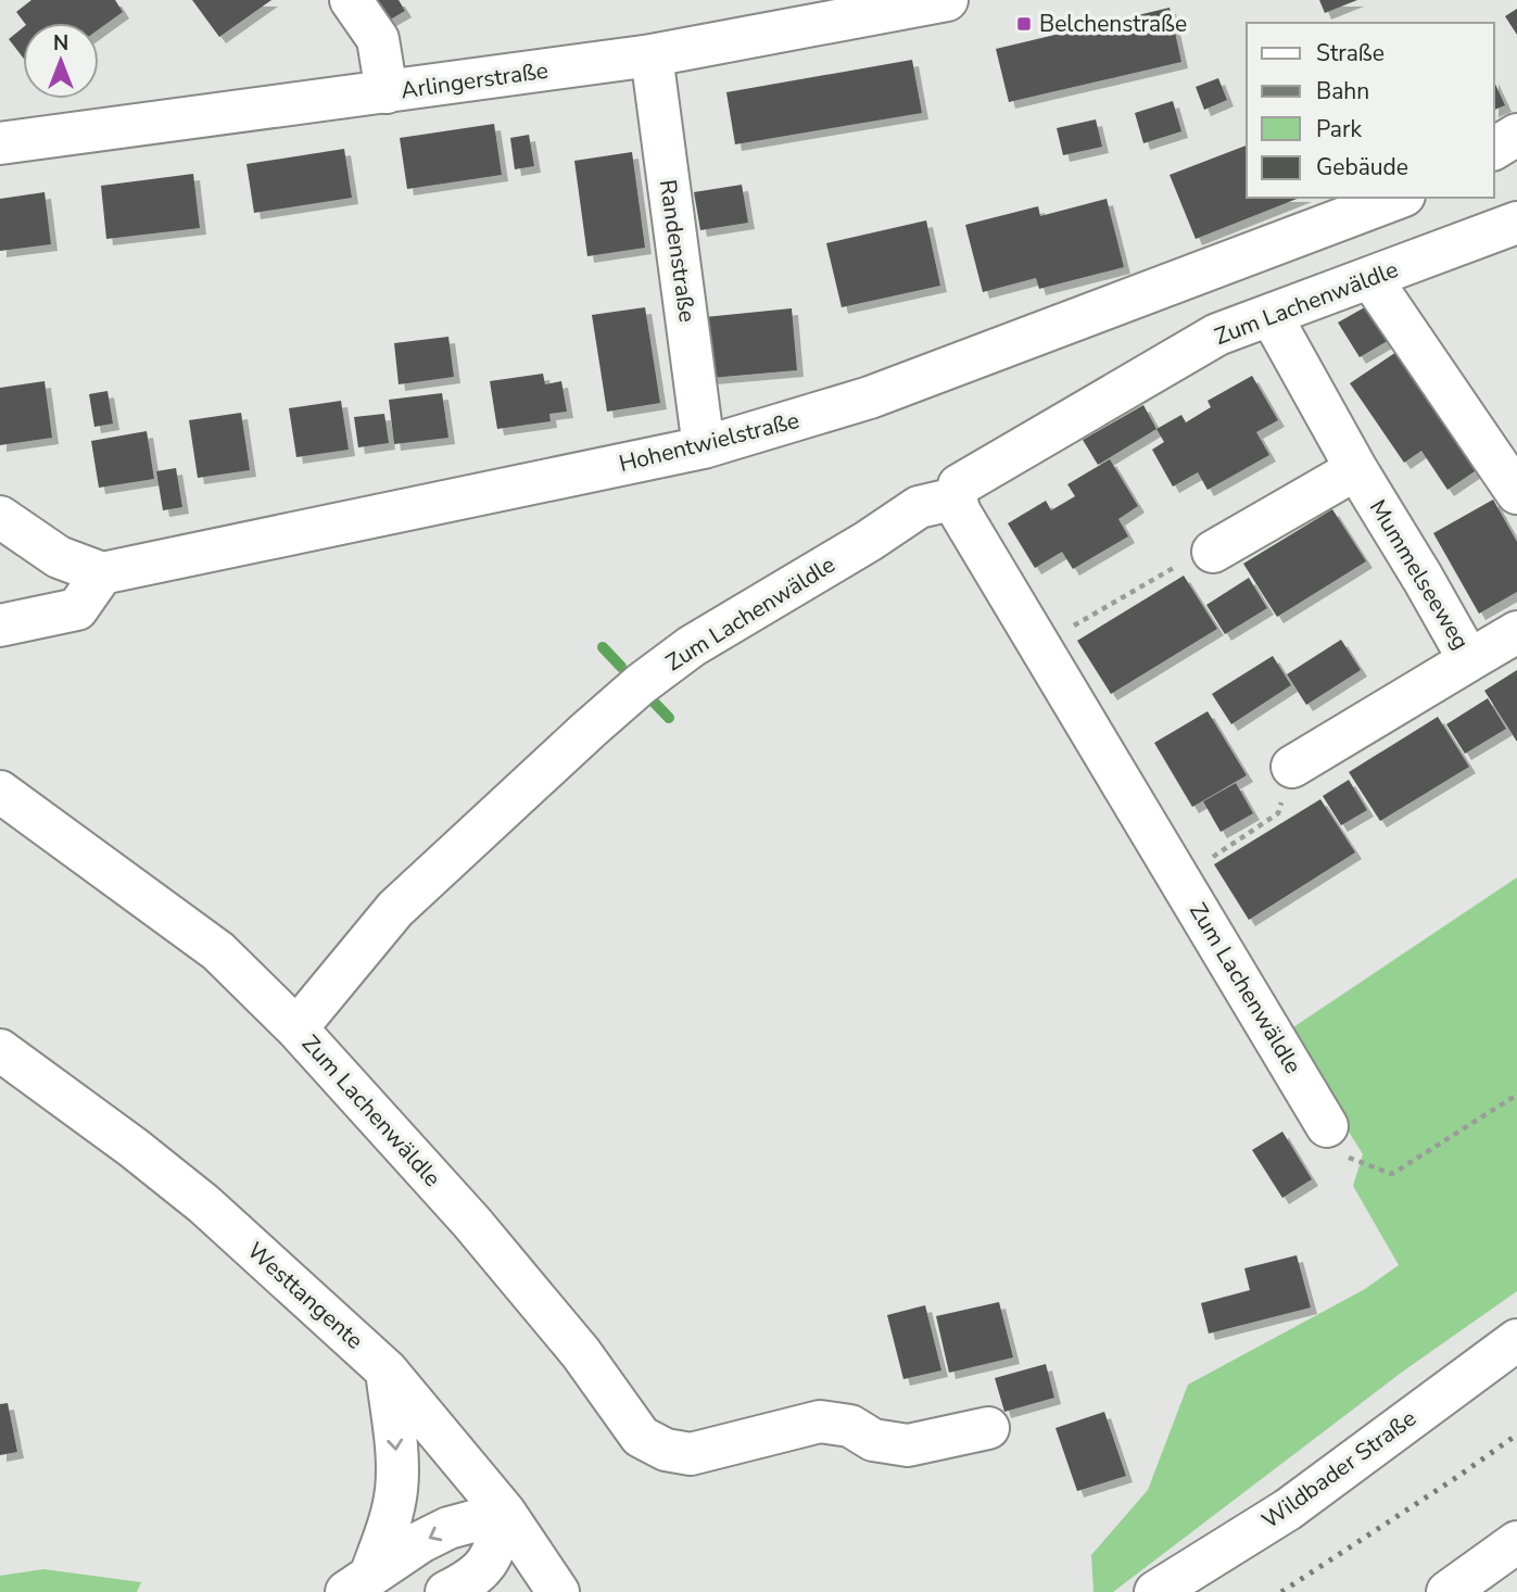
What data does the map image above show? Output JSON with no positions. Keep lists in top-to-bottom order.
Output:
{
  "streets": {
    "main road": [
      "Arlingerstraße",
      "Randenstraße",
      "Zum Lachenwäldle",
      "Hohentwielstraße",
      "Mummelseeweg",
      "Westtangente",
      "Wildbader Straße"
    ]
  },
  "crossings": [
    ["Arlingerstraße", "Randenstraße"],
    ["Randenstraße", "Hohentwielstraße"],
    ["Zum Lachenwäldle", "Mummelseeweg"]
  ],
  "places": {
    "transit": ["Belchenstraße"]
  },
  "legend": [
    "Straße",
    "Bahn",
    "Park",
    "Gebäude"
  ],
  "north": "top"
}
